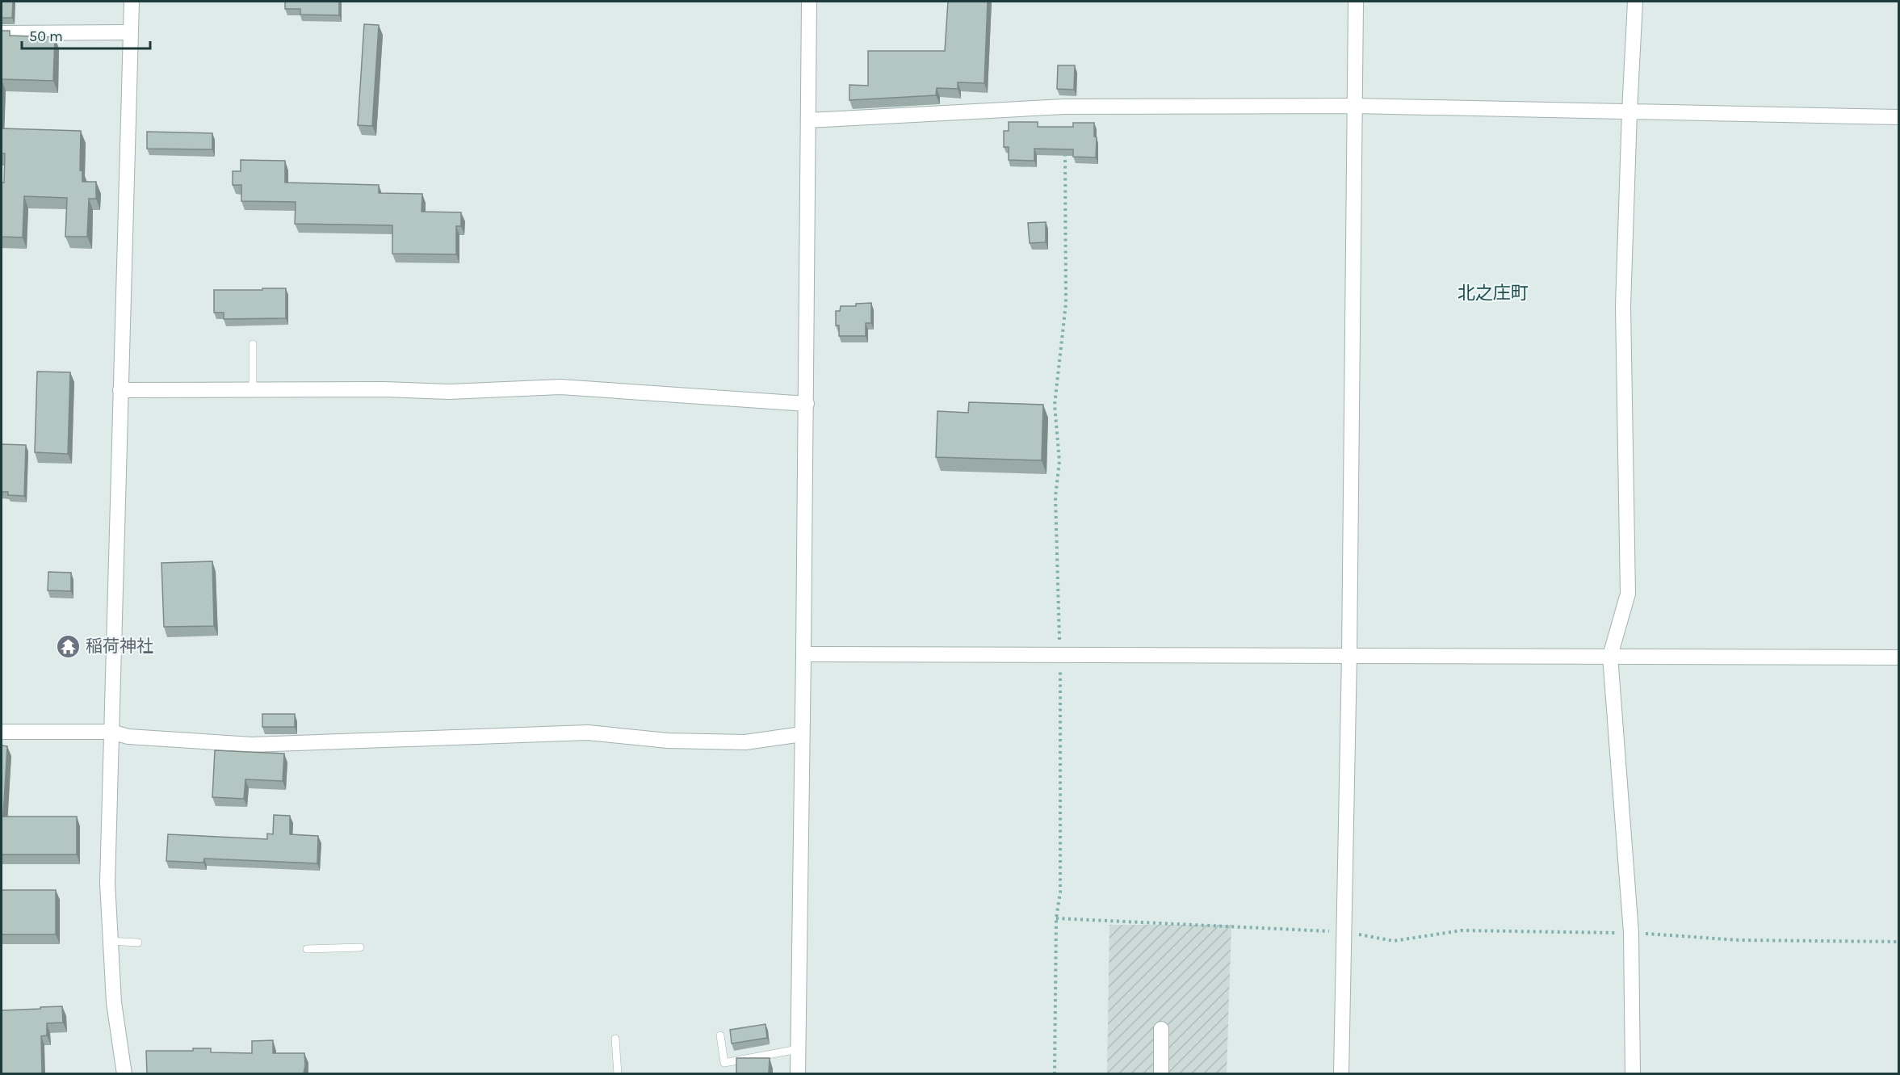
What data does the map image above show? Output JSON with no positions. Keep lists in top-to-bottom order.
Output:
{
  "districts": ["北之庄町"],
  "places": {
    "temple": ["稲荷神社"]
  },
  "scale_bar": "50 m"
}
